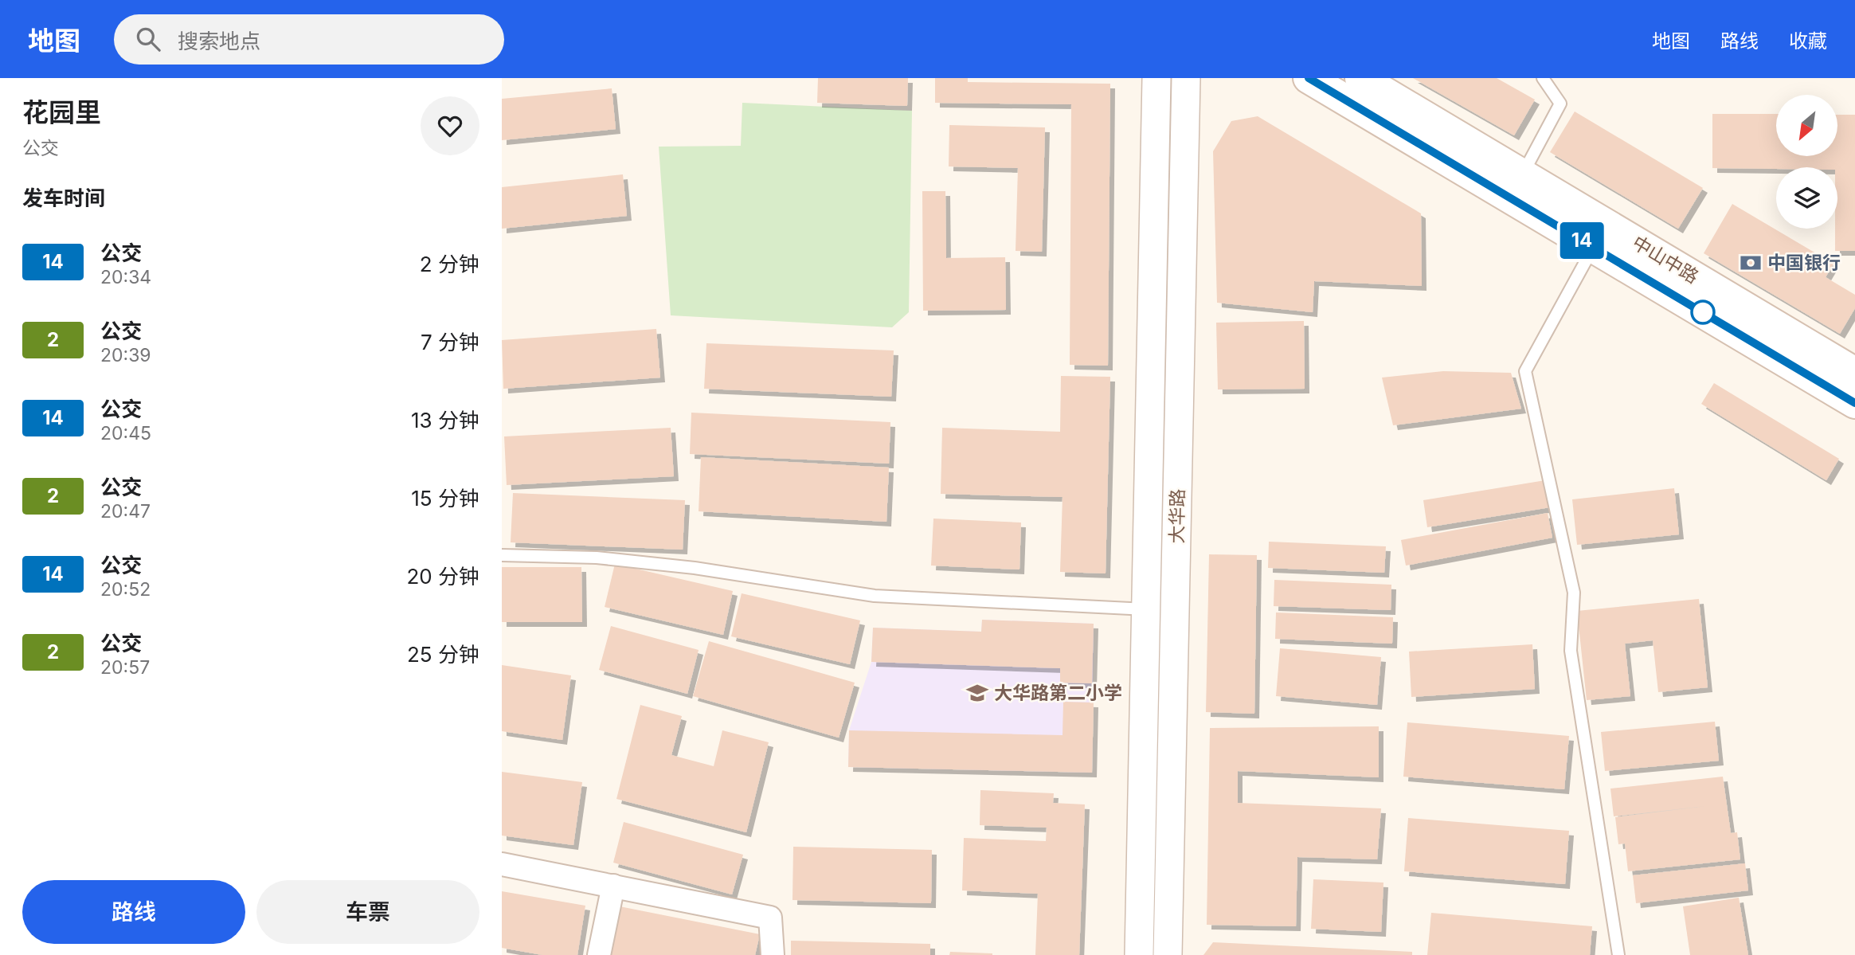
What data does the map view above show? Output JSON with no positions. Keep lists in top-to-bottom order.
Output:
{
  "streets": {
    "main road": ["中山中路"],
    "street": ["大华路"]
  },
  "places": {
    "bank": ["中国银行"],
    "school or university": ["大华路第二小学"]
  },
  "lines": ["bus line 14"],
  "north": "bottom left",
  "page": {
    "header": "地图",
    "search": "搜索地点",
    "nav": ["地图", "路线", "收藏"],
    "heading": [
      ["花园里", "公交"],
      "发车时间"
    ],
    "on_map": "14",
    "list": [
      {
        "mark": "14",
        "name": "公交",
        "note": "20:34",
        "value": "2 分钟"
      },
      {
        "mark": "2",
        "name": "公交",
        "note": "20:39",
        "value": "7 分钟"
      },
      {
        "mark": "14",
        "name": "公交",
        "note": "20:45",
        "value": "13 分钟"
      },
      {
        "mark": "2",
        "name": "公交",
        "note": "20:47",
        "value": "15 分钟"
      },
      {
        "mark": "14",
        "name": "公交",
        "note": "20:52",
        "value": "20 分钟"
      },
      {
        "mark": "2",
        "name": "公交",
        "note": "20:57",
        "value": "25 分钟"
      }
    ],
    "buttons": ["路线", "车票"]
  }
}
